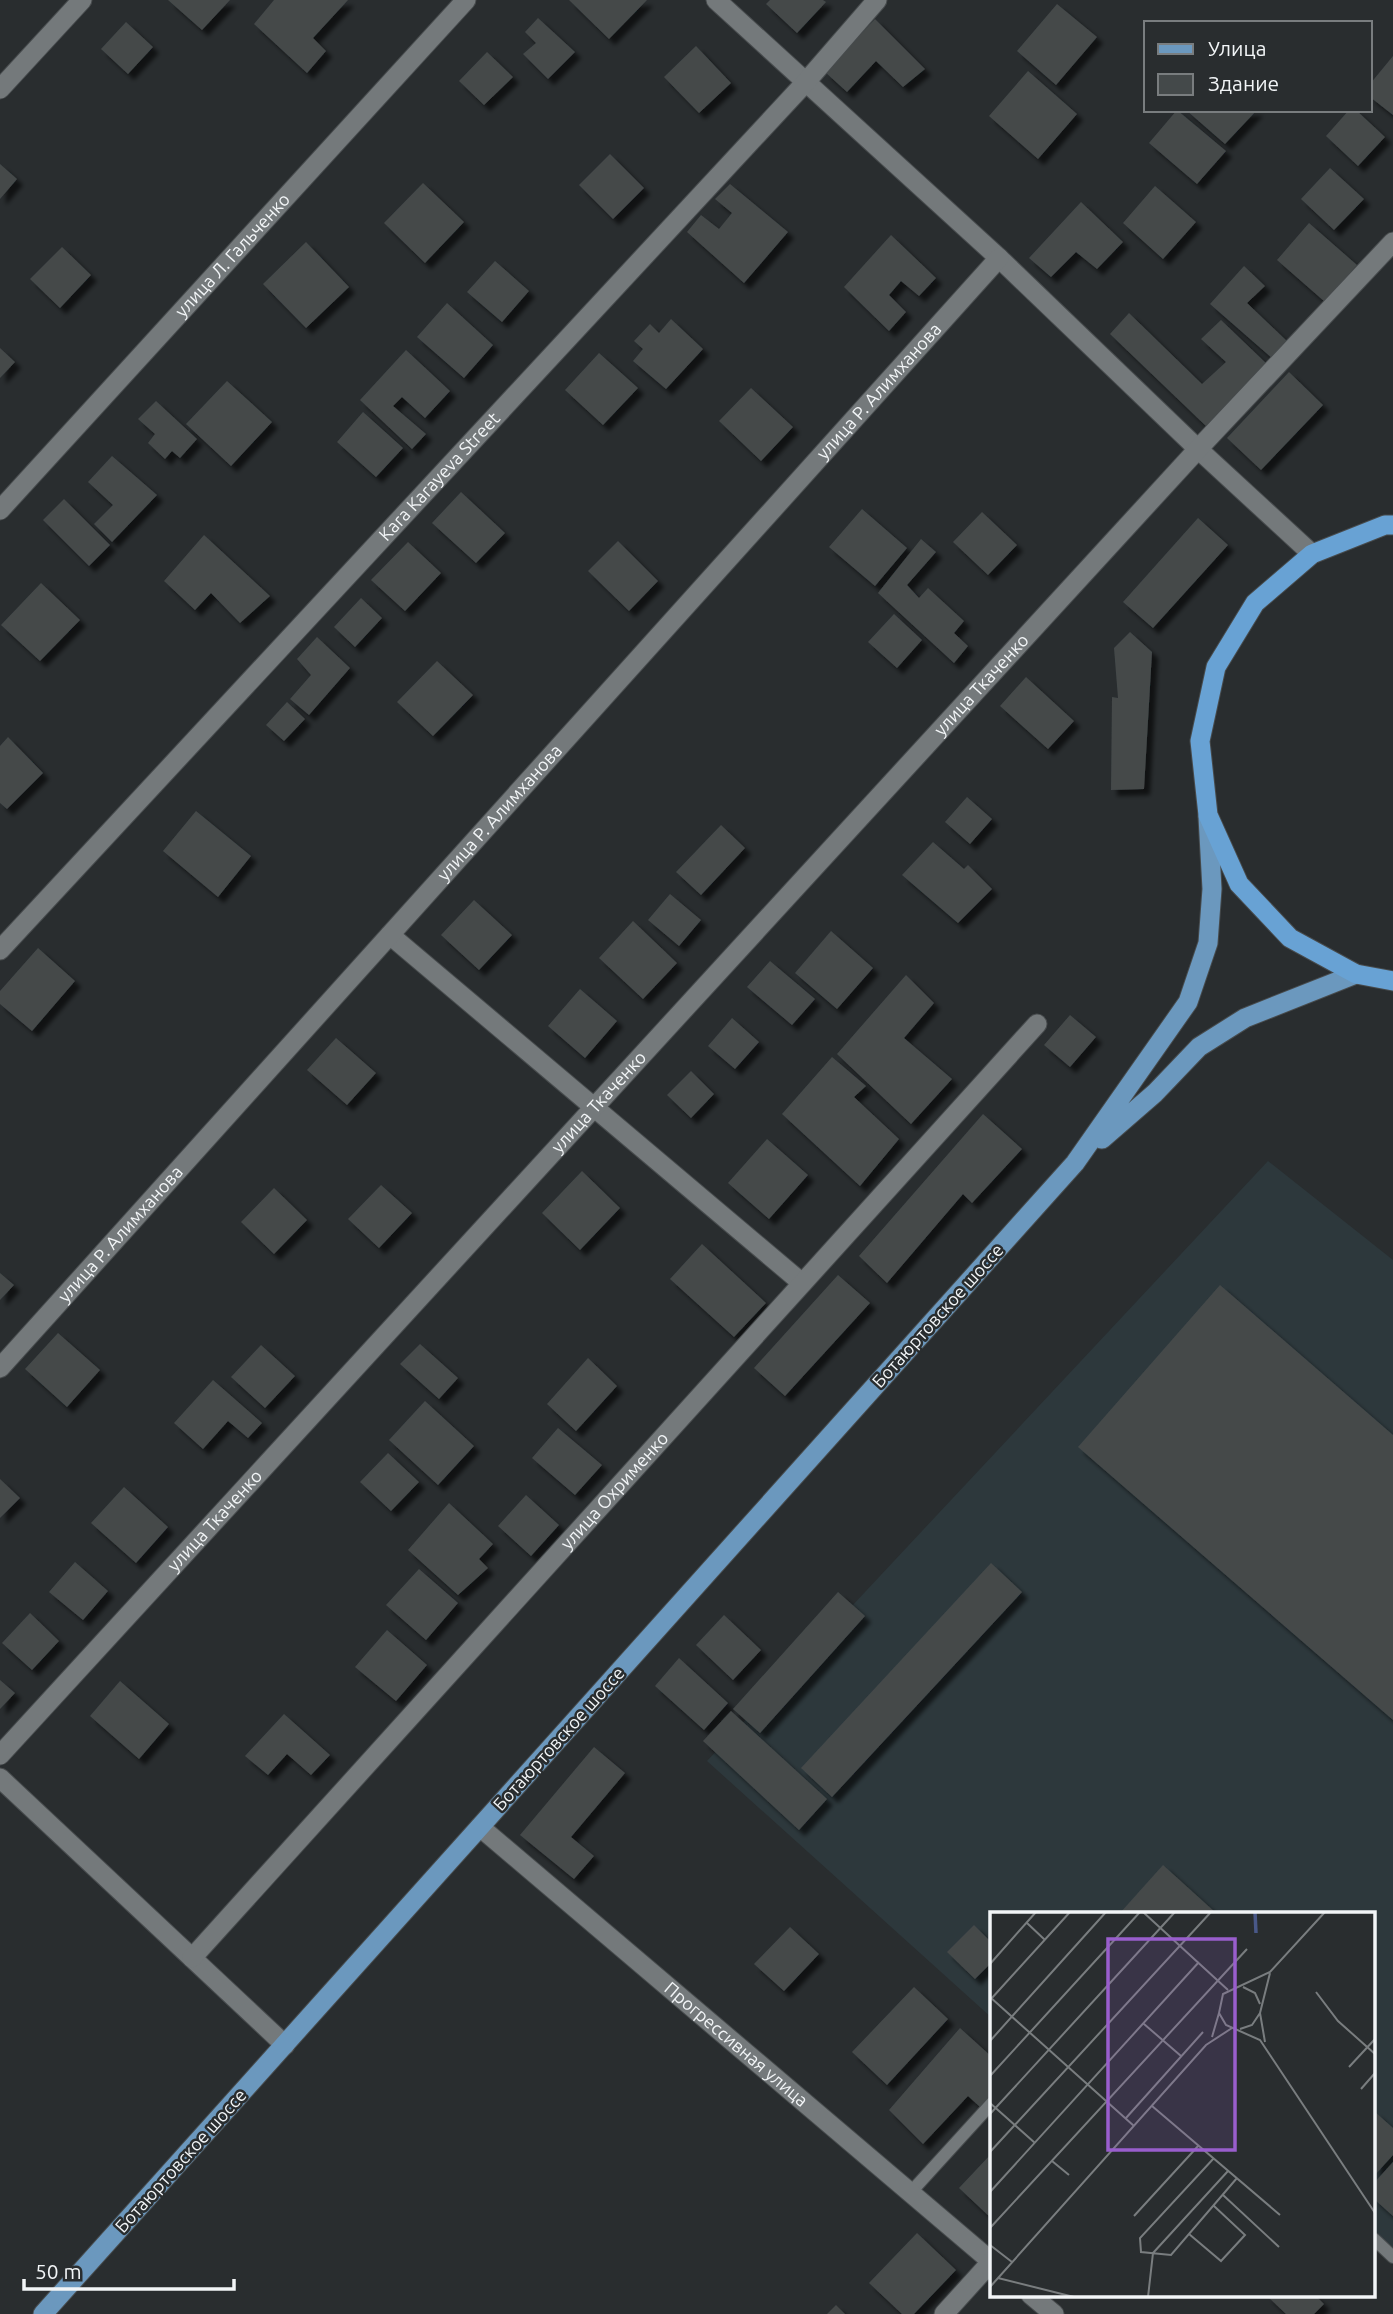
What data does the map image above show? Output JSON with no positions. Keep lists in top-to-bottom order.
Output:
{
  "streets": {
    "main road": ["Ботаюртовское шоссе"],
    "street": [
      "улица Л. Гальченко",
      "улица Р. Алимханова",
      "Kara Karayeva Street",
      "улица Ткаченко",
      "улица Охрименко",
      "Прогрессивная улица"
    ]
  },
  "crossings": [
    ["Ботаюртовское шоссе", "Прогрессивная улица"]
  ],
  "legend": ["Улица", "Здание"],
  "scale_bar": "50 m"
}
